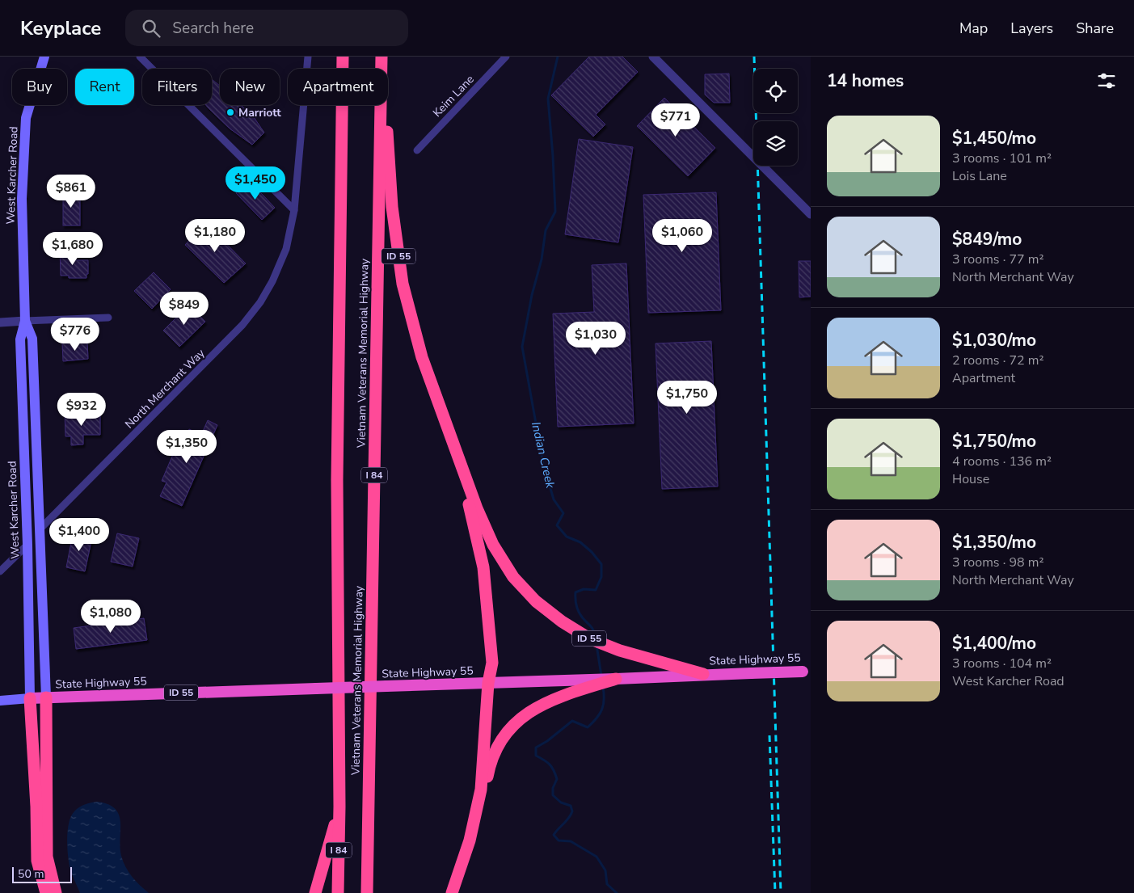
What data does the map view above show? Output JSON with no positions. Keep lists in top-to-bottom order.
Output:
{
  "streets": {
    "highway": [
      "ID 55",
      "Vietnam Veterans Memorial Highway",
      "I 84",
      "State Highway 55"
    ],
    "main road": ["West Karcher Road"],
    "street": ["Keim Lane", "North Merchant Way"]
  },
  "crossings": [
    ["West Karcher Road", "North Merchant Way"],
    ["West Karcher Road", "State Highway 55"],
    ["ID 55", "Vietnam Veterans Memorial Highway"],
    ["ID 55", "State Highway 55"],
    ["Vietnam Veterans Memorial Highway", "I 84"]
  ],
  "water": ["Indian Creek"],
  "places": ["Marriott"],
  "scale_bar": "50 m",
  "page": {
    "header": "Keyplace",
    "search": "Search here",
    "nav": ["Map", "Layers", "Share"],
    "heading": "14 homes",
    "chip": [
      "Buy",
      "Rent",
      "Filters",
      "New",
      "Apartment"
    ],
    "price": [
      "$771",
      "$1,450",
      "$861",
      "$1,180",
      "$1,060",
      "$1,680",
      "$849",
      "$776",
      "$1,030",
      "$1,750",
      "$932",
      "$1,350",
      "$1,400",
      "$1,080"
    ],
    "list": [
      {
        "name": "$1,450/mo",
        "note": "3 rooms · 101 m² · Lois Lane"
      },
      {
        "name": "$849/mo",
        "note": "3 rooms · 77 m² · North Merchant Way"
      },
      {
        "name": "$1,030/mo",
        "note": "2 rooms · 72 m² · Apartment"
      },
      {
        "name": "$1,750/mo",
        "note": "4 rooms · 136 m² · House"
      },
      {
        "name": "$1,350/mo",
        "note": "3 rooms · 98 m² · North Merchant Way"
      },
      {
        "name": "$1,400/mo",
        "note": "3 rooms · 104 m² · West Karcher Road"
      }
    ],
    "scale": "50 m"
  }
}
